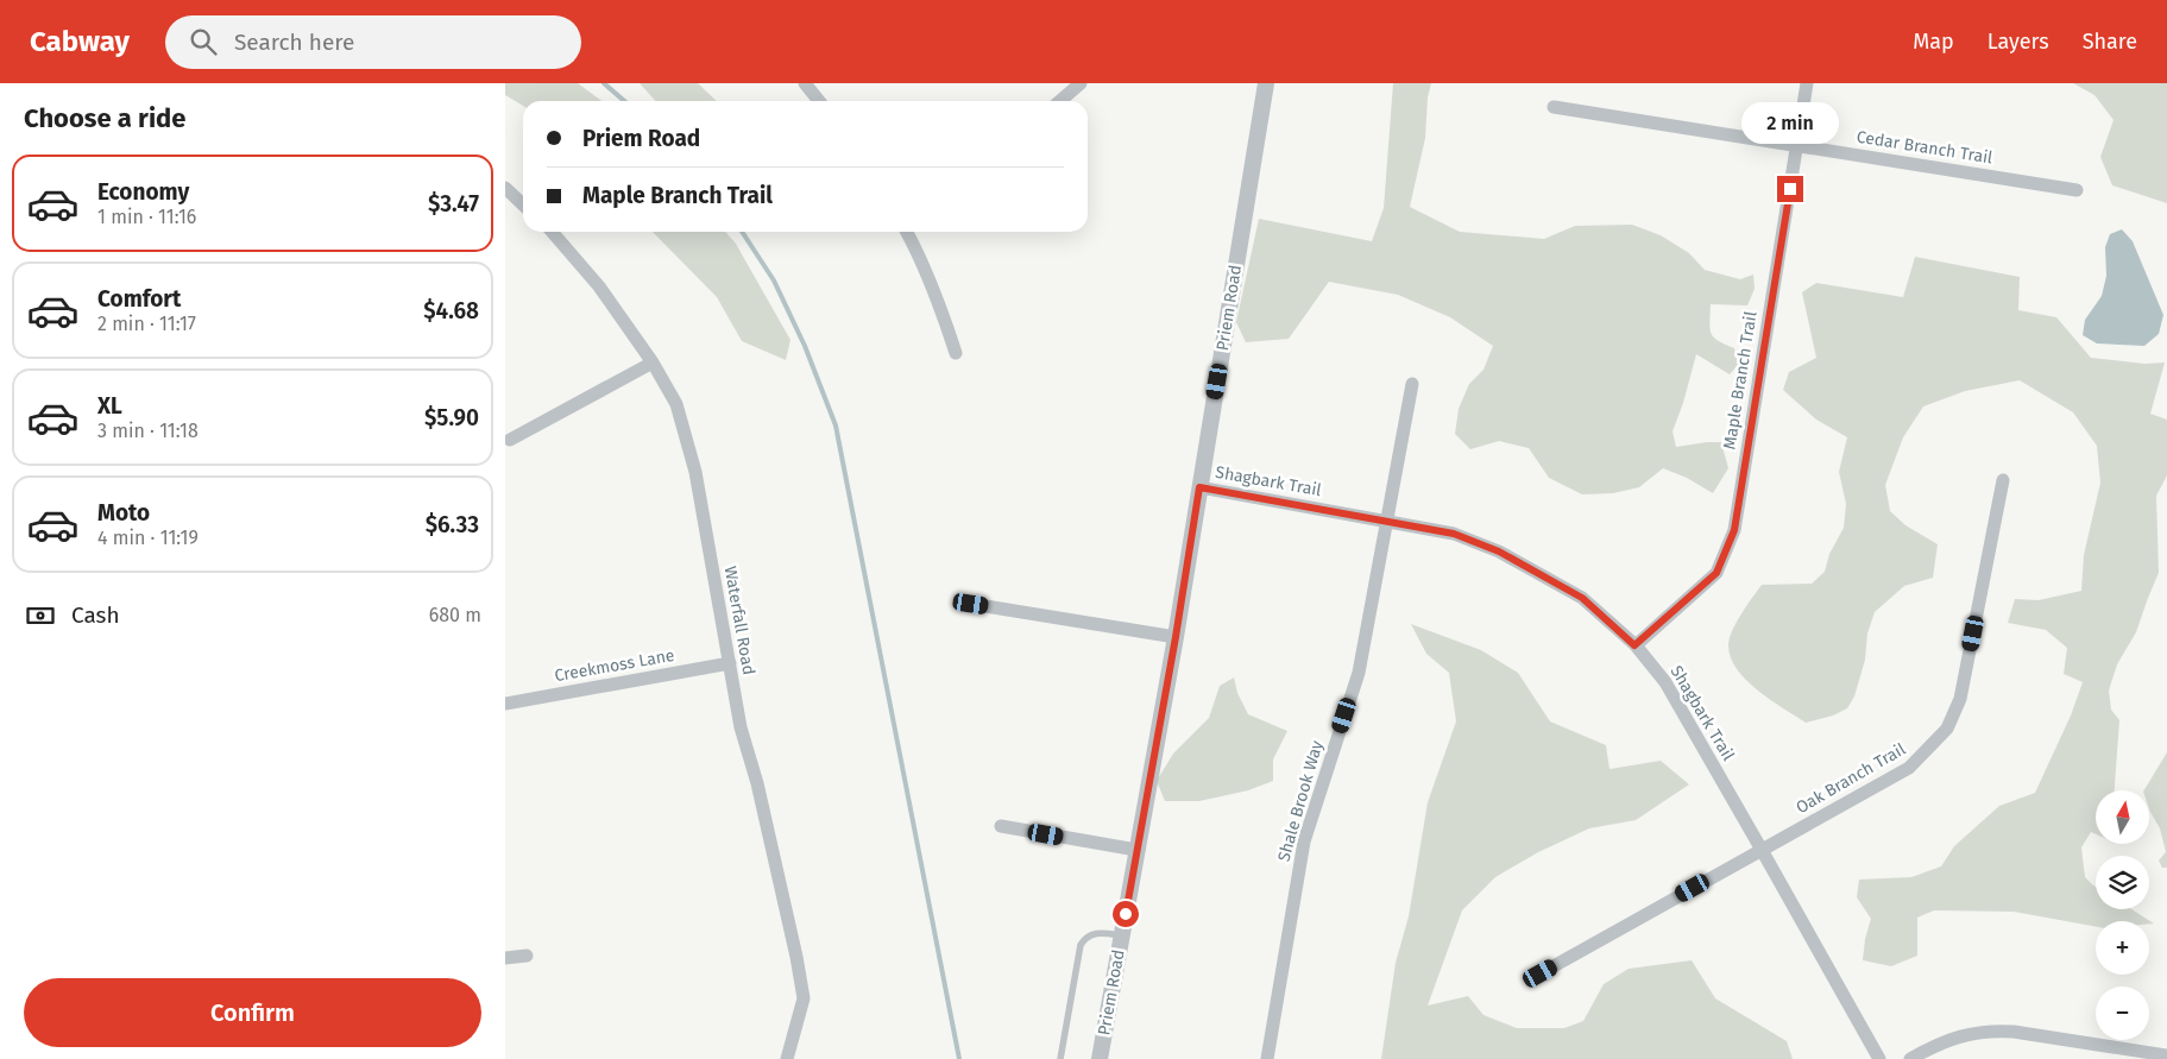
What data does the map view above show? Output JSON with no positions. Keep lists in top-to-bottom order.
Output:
{
  "streets": {
    "street": [
      "Cedar Branch Trail",
      "Priem Road",
      "Maple Branch Trail",
      "Shagbark Trail",
      "Waterfall Road",
      "Creekmoss Lane",
      "Oak Branch Trail",
      "Shale Brook Way"
    ]
  },
  "crossings": [
    ["Cedar Branch Trail", "Maple Branch Trail"],
    ["Priem Road", "Shagbark Trail"],
    ["Maple Branch Trail", "Shagbark Trail"],
    ["Shagbark Trail", "Oak Branch Trail"],
    ["Shagbark Trail", "Shale Brook Way"],
    ["Waterfall Road", "Creekmoss Lane"]
  ],
  "north": "top",
  "page": {
    "header": "Cabway",
    "search": "Search here",
    "nav": ["Map", "Layers", "Share"],
    "heading": "Choose a ride",
    "banner": ["Priem Road", "Maple Branch Trail"],
    "bubble": "2 min",
    "list": [
      {
        "name": "Economy",
        "note": "1 min · 11:16",
        "value": "$3.47"
      },
      {
        "name": "Comfort",
        "note": "2 min · 11:17",
        "value": "$4.68"
      },
      {
        "name": "XL",
        "note": "3 min · 11:18",
        "value": "$5.90"
      },
      {
        "name": "Moto",
        "note": "4 min · 11:19",
        "value": "$6.33"
      }
    ],
    "pay": ["Cash", "680 m"],
    "map_buttons": ["+", "−"],
    "buttons": "Confirm"
  }
}
